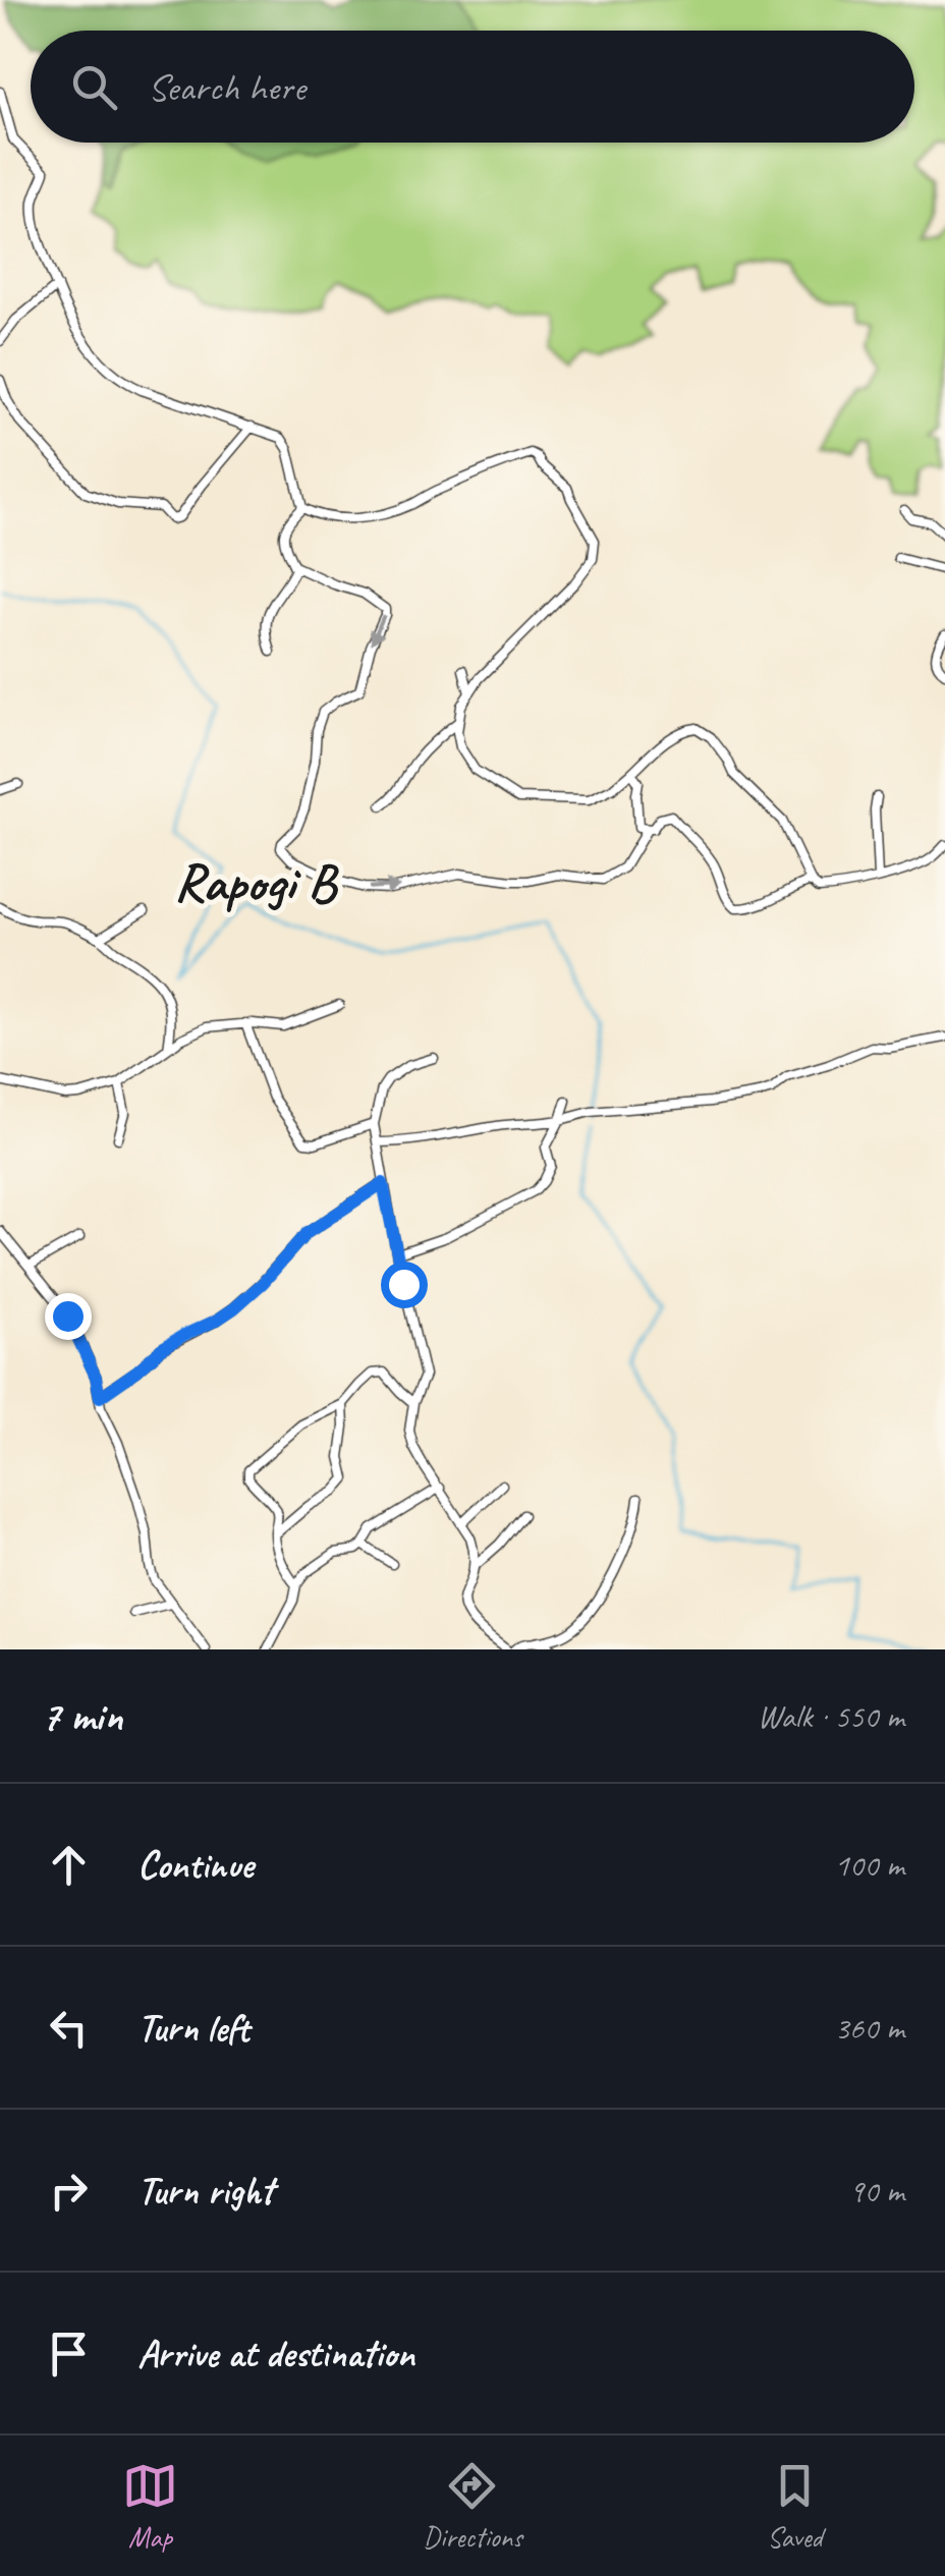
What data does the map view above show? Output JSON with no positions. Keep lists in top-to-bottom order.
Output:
{
  "districts": ["Rapogi B"],
  "page": {
    "search": "Search here",
    "heading": ["7 min", "Walk · 550 m"],
    "list": [
      ["Continue", "100 m"],
      ["Turn left", "360 m"],
      ["Turn right", "90 m"],
      "Arrive at destination"
    ],
    "nav": ["Map", "Directions", "Saved"]
  }
}
